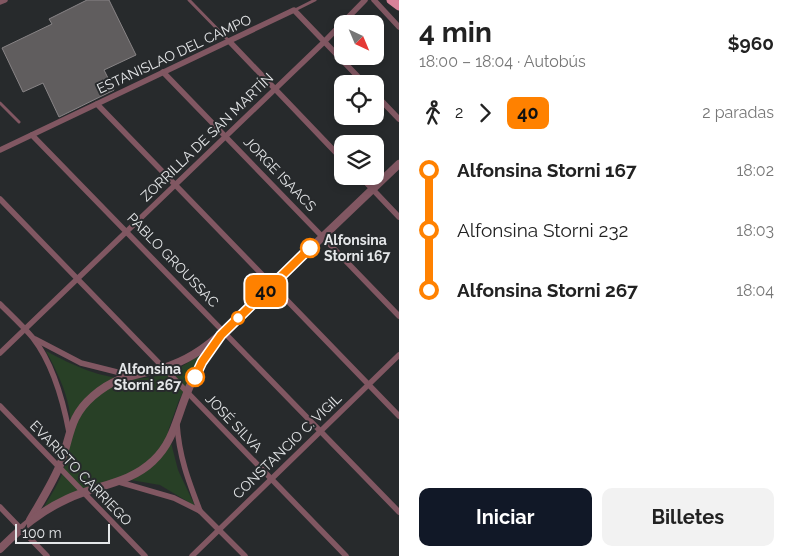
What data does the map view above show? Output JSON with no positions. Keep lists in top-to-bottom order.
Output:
{
  "streets": {
    "street": [
      "ESTANISLAO DEL CAMPO",
      "ZORRILLA DE SAN MARTÍN",
      "JORGE ISAACS",
      "PABLO GROUSSAC",
      "JOSÉ SILVA",
      "CONSTANCIO C. VIGIL",
      "EVARISTO CARRIEGO"
    ]
  },
  "crossings": [
    ["ESTANISLAO DEL CAMPO", "JORGE ISAACS"],
    ["ESTANISLAO DEL CAMPO", "PABLO GROUSSAC"],
    ["ZORRILLA DE SAN MARTÍN", "JORGE ISAACS"],
    ["ZORRILLA DE SAN MARTÍN", "PABLO GROUSSAC"],
    ["ZORRILLA DE SAN MARTÍN", "JOSÉ SILVA"],
    ["PABLO GROUSSAC", "CONSTANCIO C. VIGIL"],
    ["JOSÉ SILVA", "CONSTANCIO C. VIGIL"]
  ],
  "places": ["Alfonsina Storni 167", "Alfonsina Storni 267"],
  "lines": ["bus line 40"],
  "scale_bar": "100 m",
  "north": "bottom right",
  "page": {
    "on_map": "40",
    "heading": ["4 min", "18:00 – 18:04 · Autobús", "$960"],
    "legs": ["2", "40", "2 paradas"],
    "list": [
      {
        "name": "Alfonsina Storni 167",
        "value": "18:02"
      },
      {
        "name": "Alfonsina Storni 232",
        "value": "18:03"
      },
      {
        "name": "Alfonsina Storni 267",
        "value": "18:04"
      }
    ],
    "buttons": ["Iniciar", "Billetes"],
    "scale": "100 m"
  }
}
